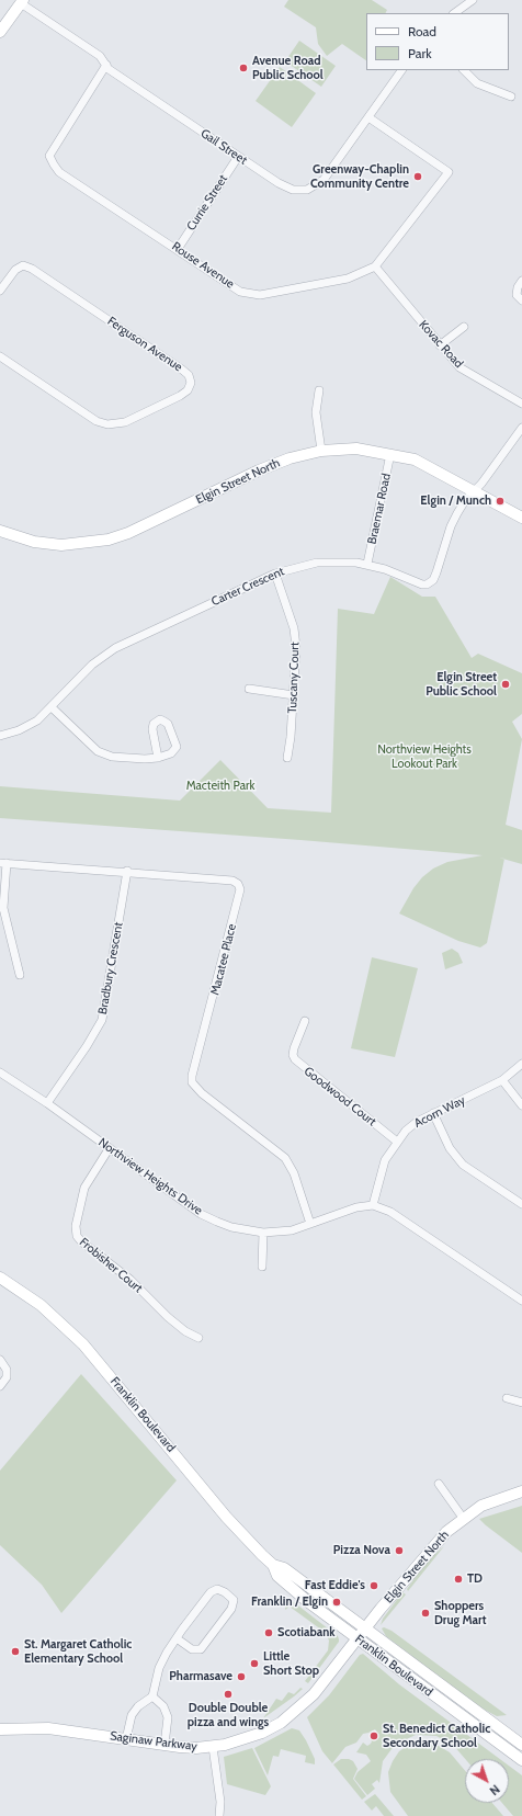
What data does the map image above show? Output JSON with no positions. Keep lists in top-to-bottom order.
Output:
{
  "streets": {
    "street": [
      "Gail Street",
      "Currie Street",
      "Rouse Avenue",
      "Ferguson Avenue",
      "Kovac Road",
      "Elgin Street North",
      "Braemar Road",
      "Carter Crescent",
      "Tuscany Court",
      "Macatee Place",
      "Bradbury Crescent",
      "Goodwood Court",
      "Acorn Way",
      "Northview Heights Drive",
      "Frobisher Court",
      "Franklin Boulevard",
      "Saginaw Parkway"
    ]
  },
  "crossings": [
    ["Gail Street", "Currie Street"],
    ["Gail Street", "Rouse Avenue"],
    ["Currie Street", "Rouse Avenue"],
    ["Rouse Avenue", "Kovac Road"],
    ["Elgin Street North", "Braemar Road"],
    ["Elgin Street North", "Carter Crescent"],
    ["Elgin Street North", "Franklin Boulevard"],
    ["Elgin Street North", "Saginaw Parkway"],
    ["Braemar Road", "Carter Crescent"],
    ["Carter Crescent", "Tuscany Court"],
    ["Macatee Place", "Bradbury Crescent"],
    ["Macatee Place", "Northview Heights Drive"],
    ["Bradbury Crescent", "Northview Heights Drive"],
    ["Goodwood Court", "Acorn Way"],
    ["Acorn Way", "Northview Heights Drive"],
    ["Northview Heights Drive", "Frobisher Court"],
    ["Franklin Boulevard", "Saginaw Parkway"]
  ],
  "parks": ["Northview Heights Lookout Park", "Macteith Park"],
  "places": [
    "Avenue Road Public School",
    "Greenway-Chaplin Community Centre",
    "Elgin / Munch",
    "Elgin Street Public School",
    "Pizza Nova",
    "TD",
    "Fast Eddie's",
    "Franklin / Elgin",
    "Shoppers Drug Mart",
    "Scotiabank",
    "St. Margaret Catholic Elementary School",
    "Little Short Stop",
    "Pharmasave",
    "Double Double pizza and wings",
    "St. Benedict Catholic Secondary School"
  ],
  "legend": ["Road", "Park"],
  "north": "bottom right"
}
